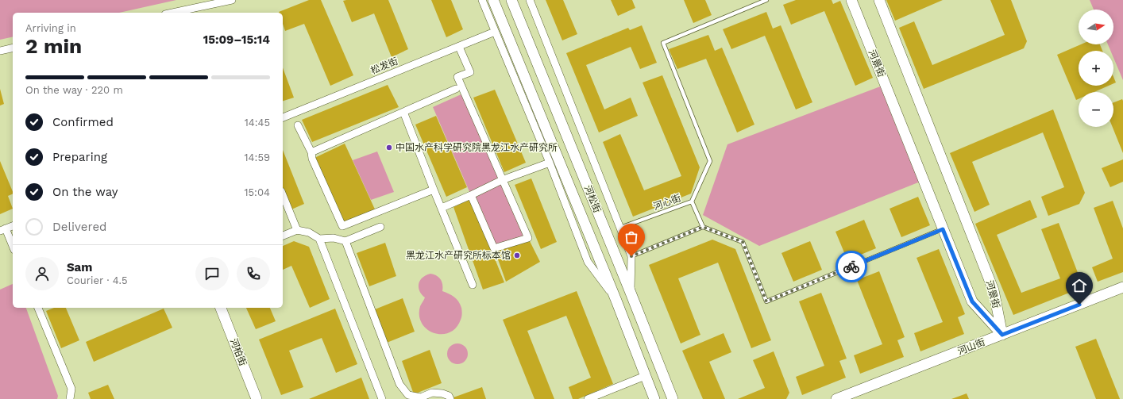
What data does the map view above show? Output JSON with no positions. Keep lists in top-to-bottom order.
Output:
{
  "streets": {
    "street": [
      "河景街",
      "松发街",
      "河松街",
      "河山街",
      "河柏街"
    ],
    "lane": ["河心街"]
  },
  "crossings": [
    ["河景街", "河山街"]
  ],
  "places": ["中国水产科学研究院黑龙江水产研究所", "黑龙江水产研究所标本馆"],
  "north": "right",
  "page": {
    "map_buttons": ["+", "−"],
    "heading": ["2 min", "Arriving in", "15:09–15:14"],
    "panel": ["Sam", "Courier · 4.5"],
    "bar": "On the way · 220 m",
    "list": [
      ["Confirmed", "14:45"],
      ["Preparing", "14:59"],
      ["On the way", "15:04"],
      "Delivered"
    ]
  }
}
